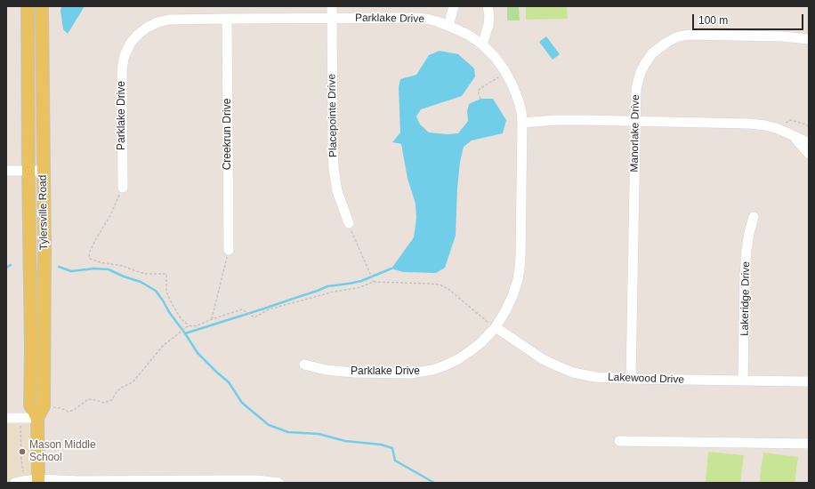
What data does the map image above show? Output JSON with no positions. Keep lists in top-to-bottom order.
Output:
{
  "streets": {
    "main road": ["Tylersville Road"],
    "street": [
      "Parklake Drive",
      "Placepointe Drive",
      "Manorlake Drive",
      "Creekrun Drive",
      "Lakeridge Drive",
      "Lakewood Drive"
    ]
  },
  "crossings": [
    ["Parklake Drive", "Placepointe Drive"],
    ["Parklake Drive", "Creekrun Drive"],
    ["Parklake Drive", "Lakewood Drive"],
    ["Manorlake Drive", "Lakewood Drive"],
    ["Lakeridge Drive", "Lakewood Drive"]
  ],
  "places": ["Mason Middle School"],
  "scale_bar": "100 m"
}
